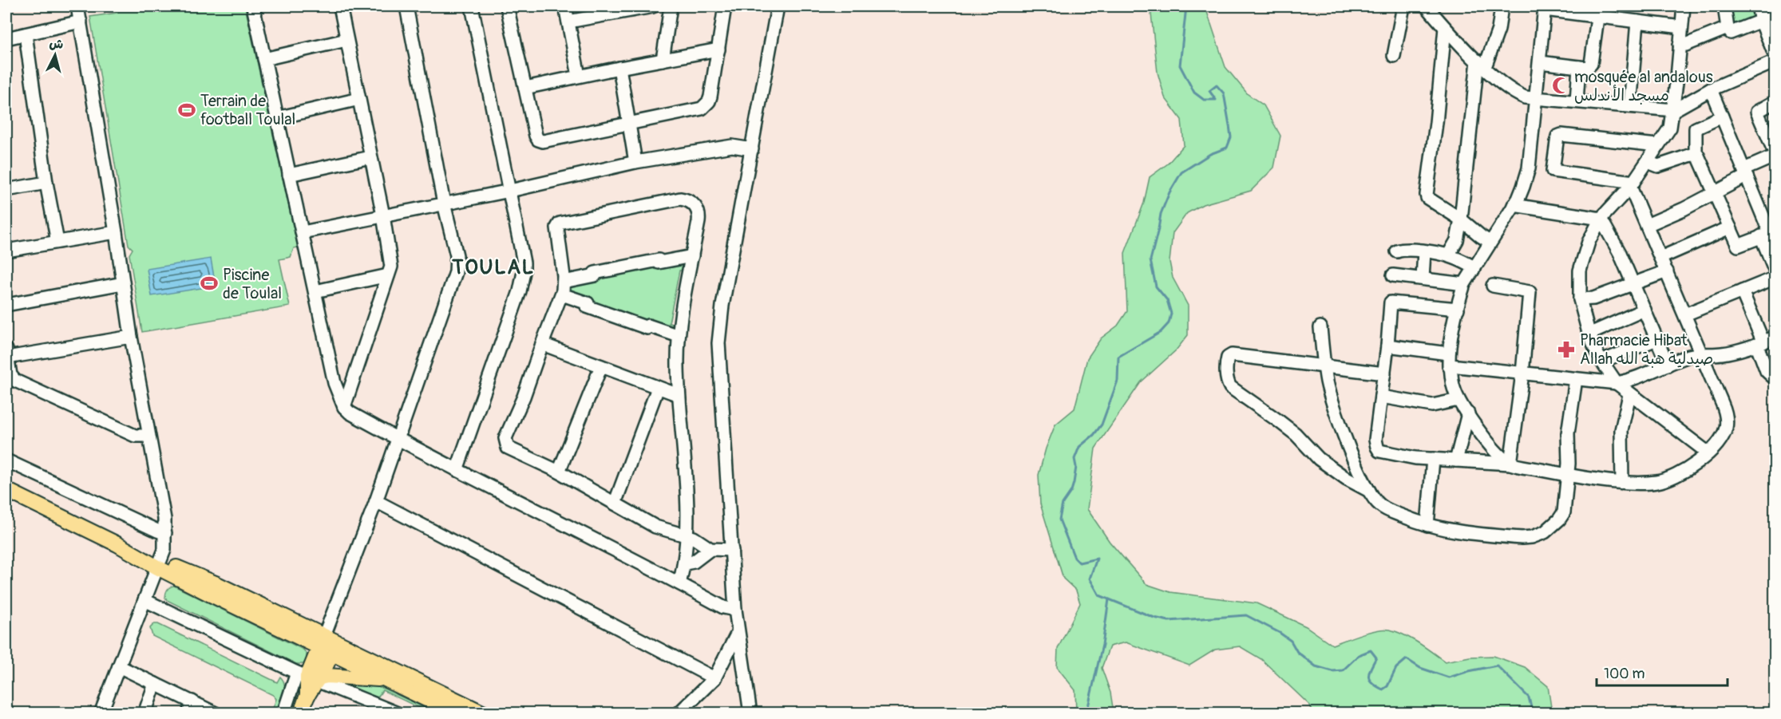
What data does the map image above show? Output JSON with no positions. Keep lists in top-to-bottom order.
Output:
{
  "districts": ["TOULAL"],
  "places": {
    "mosque": ["mosquée al andalous مسجد الأندلس"],
    "sports": ["Terrain de football Toulal", "Piscine de Toulal"],
    "pharmacy": ["Pharmacie Hibat Allah صيدلية هبة الله"]
  },
  "scale_bar": "100 m",
  "north": "top"
}
